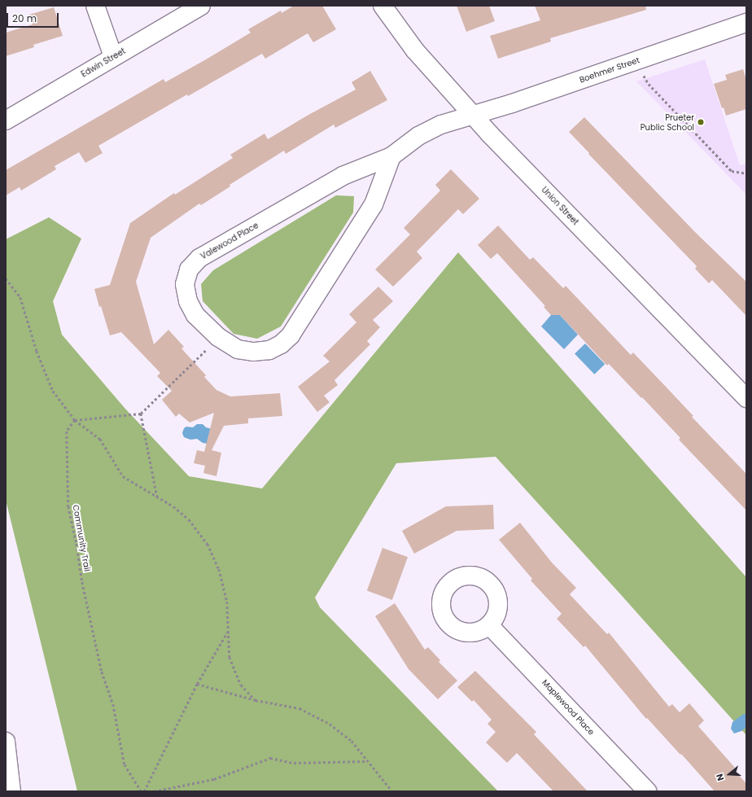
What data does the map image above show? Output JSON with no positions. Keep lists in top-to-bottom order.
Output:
{
  "streets": {
    "main road": [
      "Edwin Street",
      "Boehmer Street",
      "Union Street",
      "Valewood Place",
      "Maplewood Place"
    ],
    "path": ["Community Trail"]
  },
  "crossings": [
    ["Boehmer Street", "Union Street"],
    ["Boehmer Street", "Valewood Place"],
    ["Union Street", "Valewood Place"]
  ],
  "places": ["Prueter Public School"],
  "scale_bar": "20 m",
  "north": "left"
}
